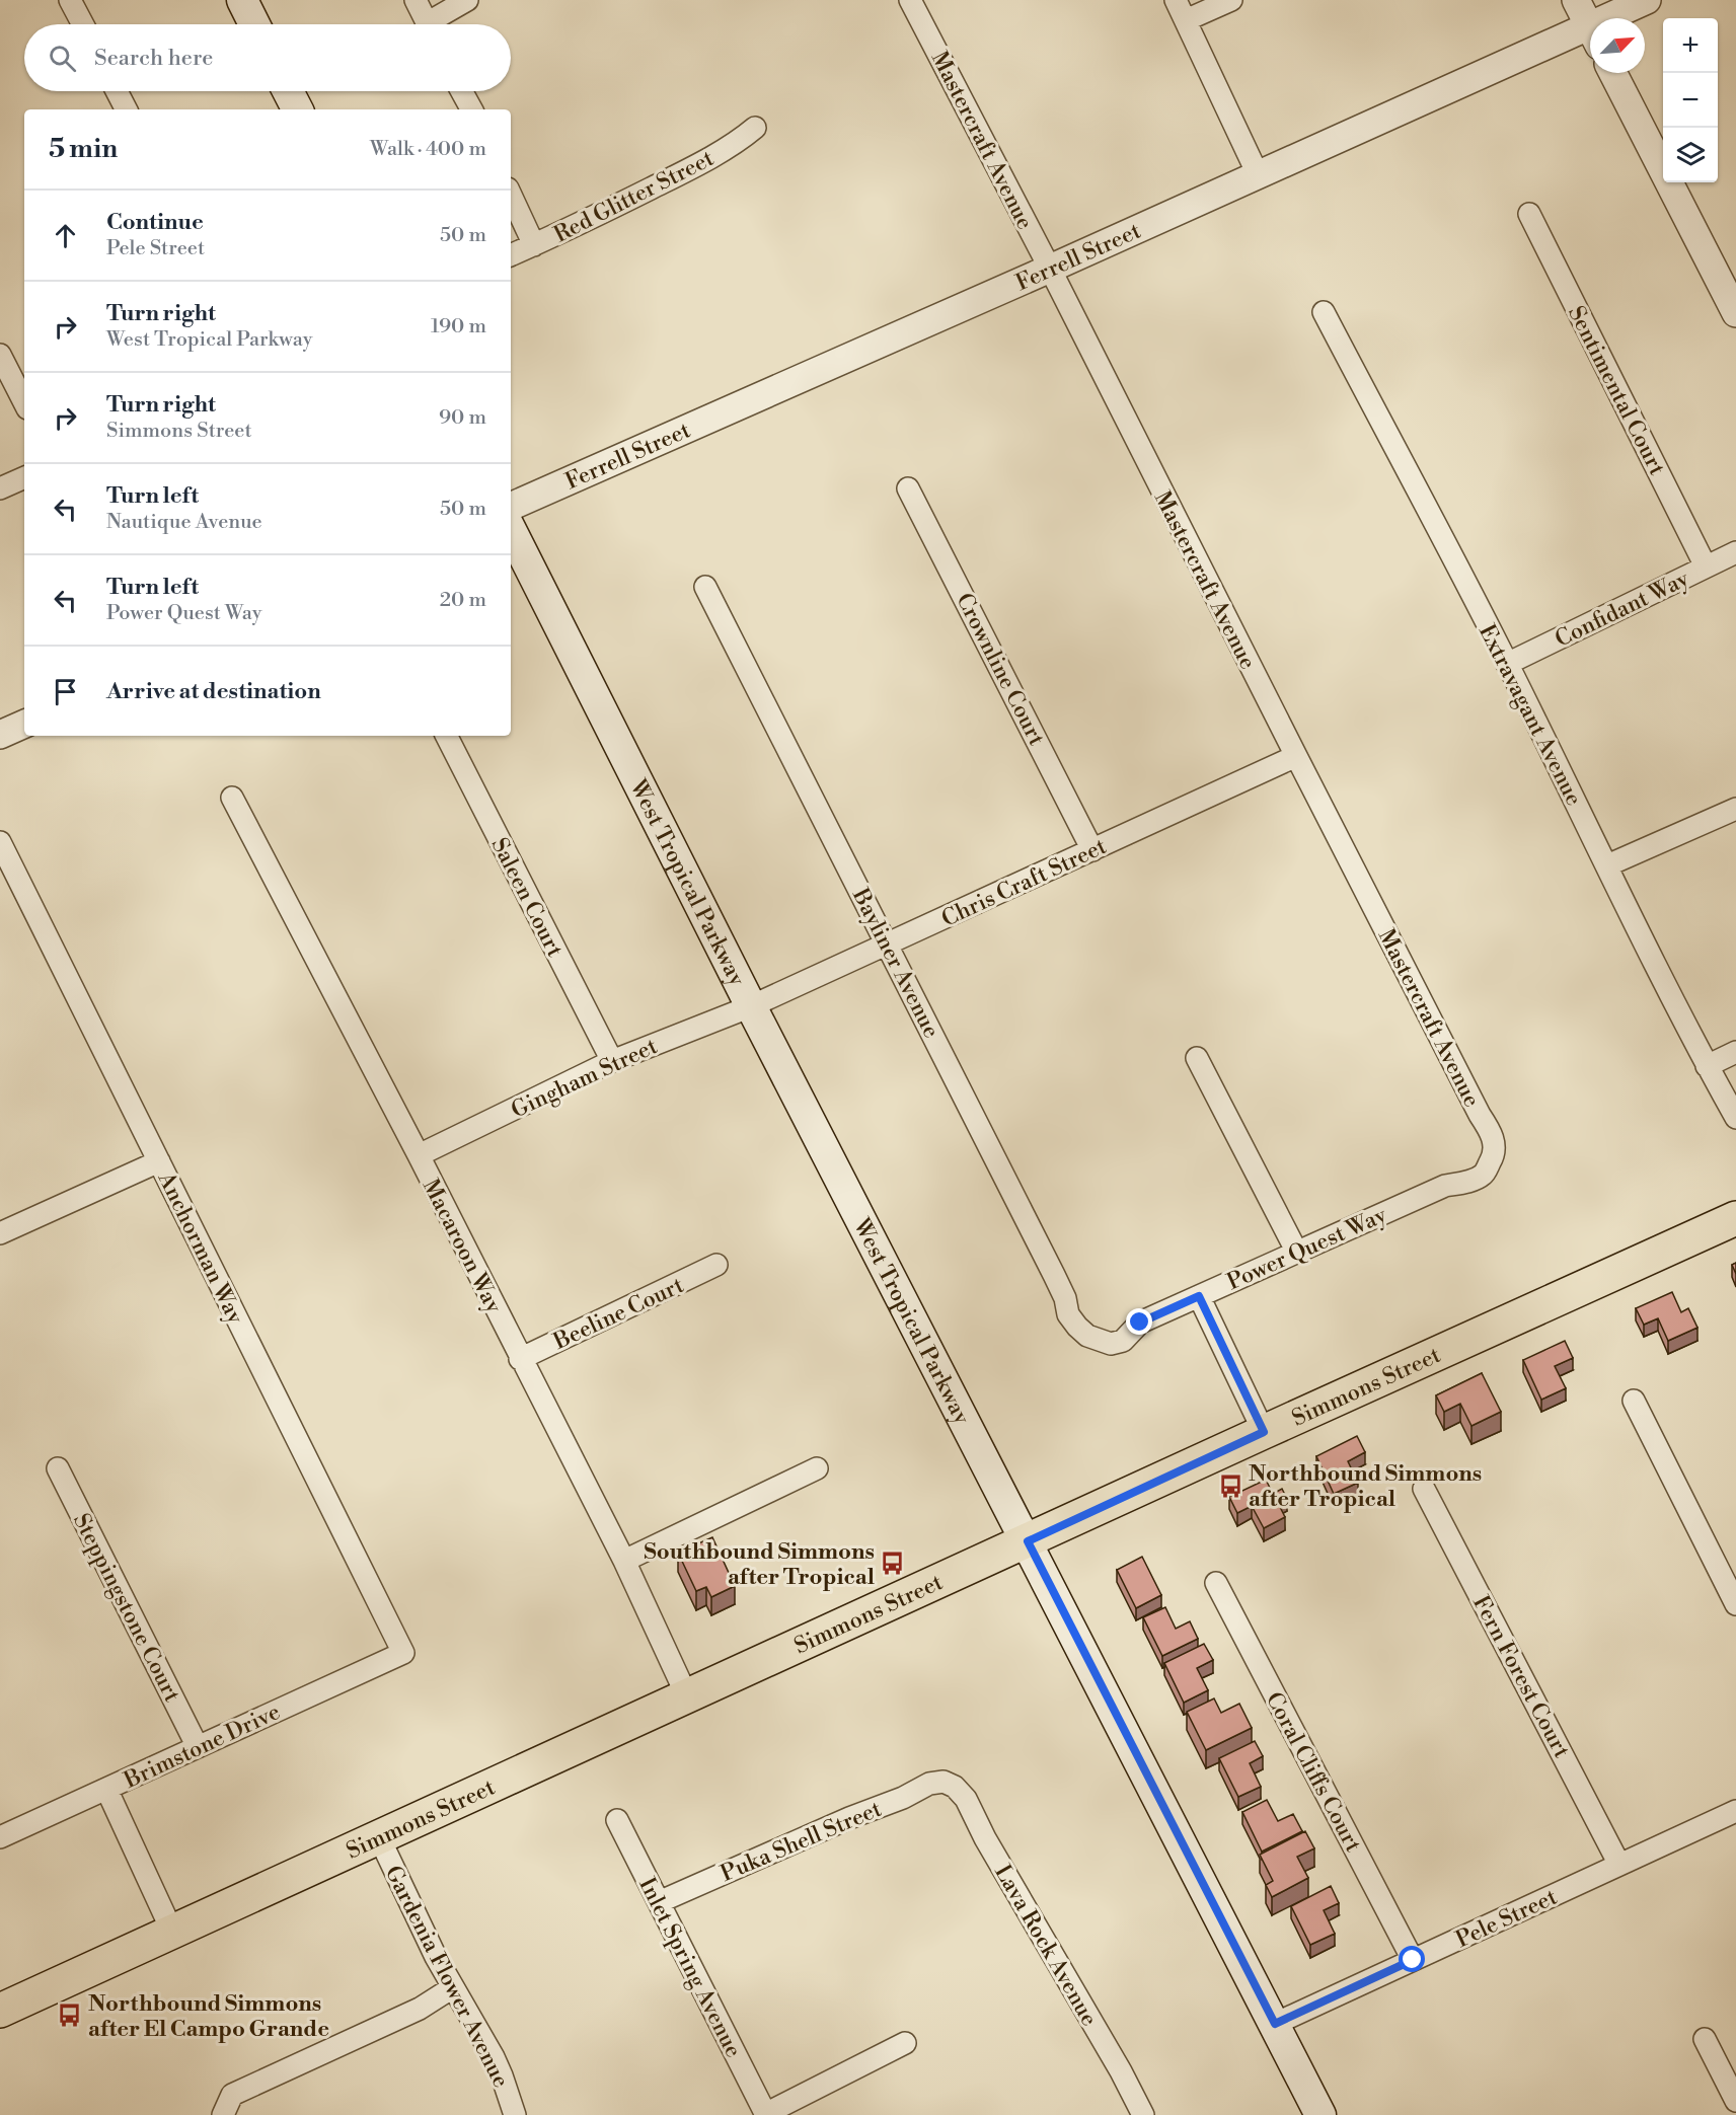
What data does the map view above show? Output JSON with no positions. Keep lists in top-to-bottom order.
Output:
{
  "streets": {
    "main road": ["West Tropical Parkway", "Simmons Street"],
    "street": [
      "Mastercraft Avenue",
      "Red Glitter Street",
      "Ferrell Street",
      "Sentimental Court",
      "Confidant Way",
      "Crownline Court",
      "Extravagant Avenue",
      "Chris Craft Street",
      "Saleen Court",
      "Bayliner Avenue",
      "Gingham Street",
      "Macaroon Way",
      "Anchorman Way",
      "Power Quest Way",
      "Beeline Court",
      "Steppingstone Court",
      "Fern Forest Court",
      "Brimstone Drive",
      "Coral Cliffs Court",
      "Puka Shell Street",
      "Pele Street",
      "Lava Rock Avenue",
      "Inlet Spring Avenue",
      "Gardenia Flower Avenue"
    ]
  },
  "crossings": [
    ["Mastercraft Avenue", "Ferrell Street"],
    ["Mastercraft Avenue", "Chris Craft Street"],
    ["Mastercraft Avenue", "Power Quest Way"],
    ["Sentimental Court", "Confidant Way"],
    ["Confidant Way", "Extravagant Avenue"],
    ["Crownline Court", "Chris Craft Street"],
    ["West Tropical Parkway", "Chris Craft Street"],
    ["West Tropical Parkway", "Gingham Street"],
    ["West Tropical Parkway", "Simmons Street"],
    ["West Tropical Parkway", "Pele Street"],
    ["Chris Craft Street", "Bayliner Avenue"],
    ["Chris Craft Street", "Gingham Street"],
    ["Saleen Court", "Gingham Street"],
    ["Bayliner Avenue", "Power Quest Way"],
    ["Gingham Street", "Macaroon Way"],
    ["Macaroon Way", "Beeline Court"],
    ["Macaroon Way", "Simmons Street"],
    ["Anchorman Way", "Brimstone Drive"],
    ["Simmons Street", "Gardenia Flower Avenue"],
    ["Steppingstone Court", "Brimstone Drive"],
    ["Fern Forest Court", "Pele Street"],
    ["Coral Cliffs Court", "Pele Street"],
    ["Puka Shell Street", "Lava Rock Avenue"],
    ["Puka Shell Street", "Inlet Spring Avenue"]
  ],
  "places": {
    "bus stop": ["Northbound Simmons after Tropical", "Southbound Simmons after Tropical", "Northbound Simmons after El Campo Grande"]
  },
  "north": "top right",
  "page": {
    "map_buttons": ["+", "−"],
    "search": "Search here",
    "heading": ["5 min", "Walk · 400 m"],
    "list": [
      ["Continue", "Pele Street", "50 m"],
      ["Turn right", "West Tropical Parkway", "190 m"],
      ["Turn right", "Simmons Street", "90 m"],
      ["Turn left", "Nautique Avenue", "50 m"],
      ["Turn left", "Power Quest Way", "20 m"],
      "Arrive at destination"
    ]
  }
}
